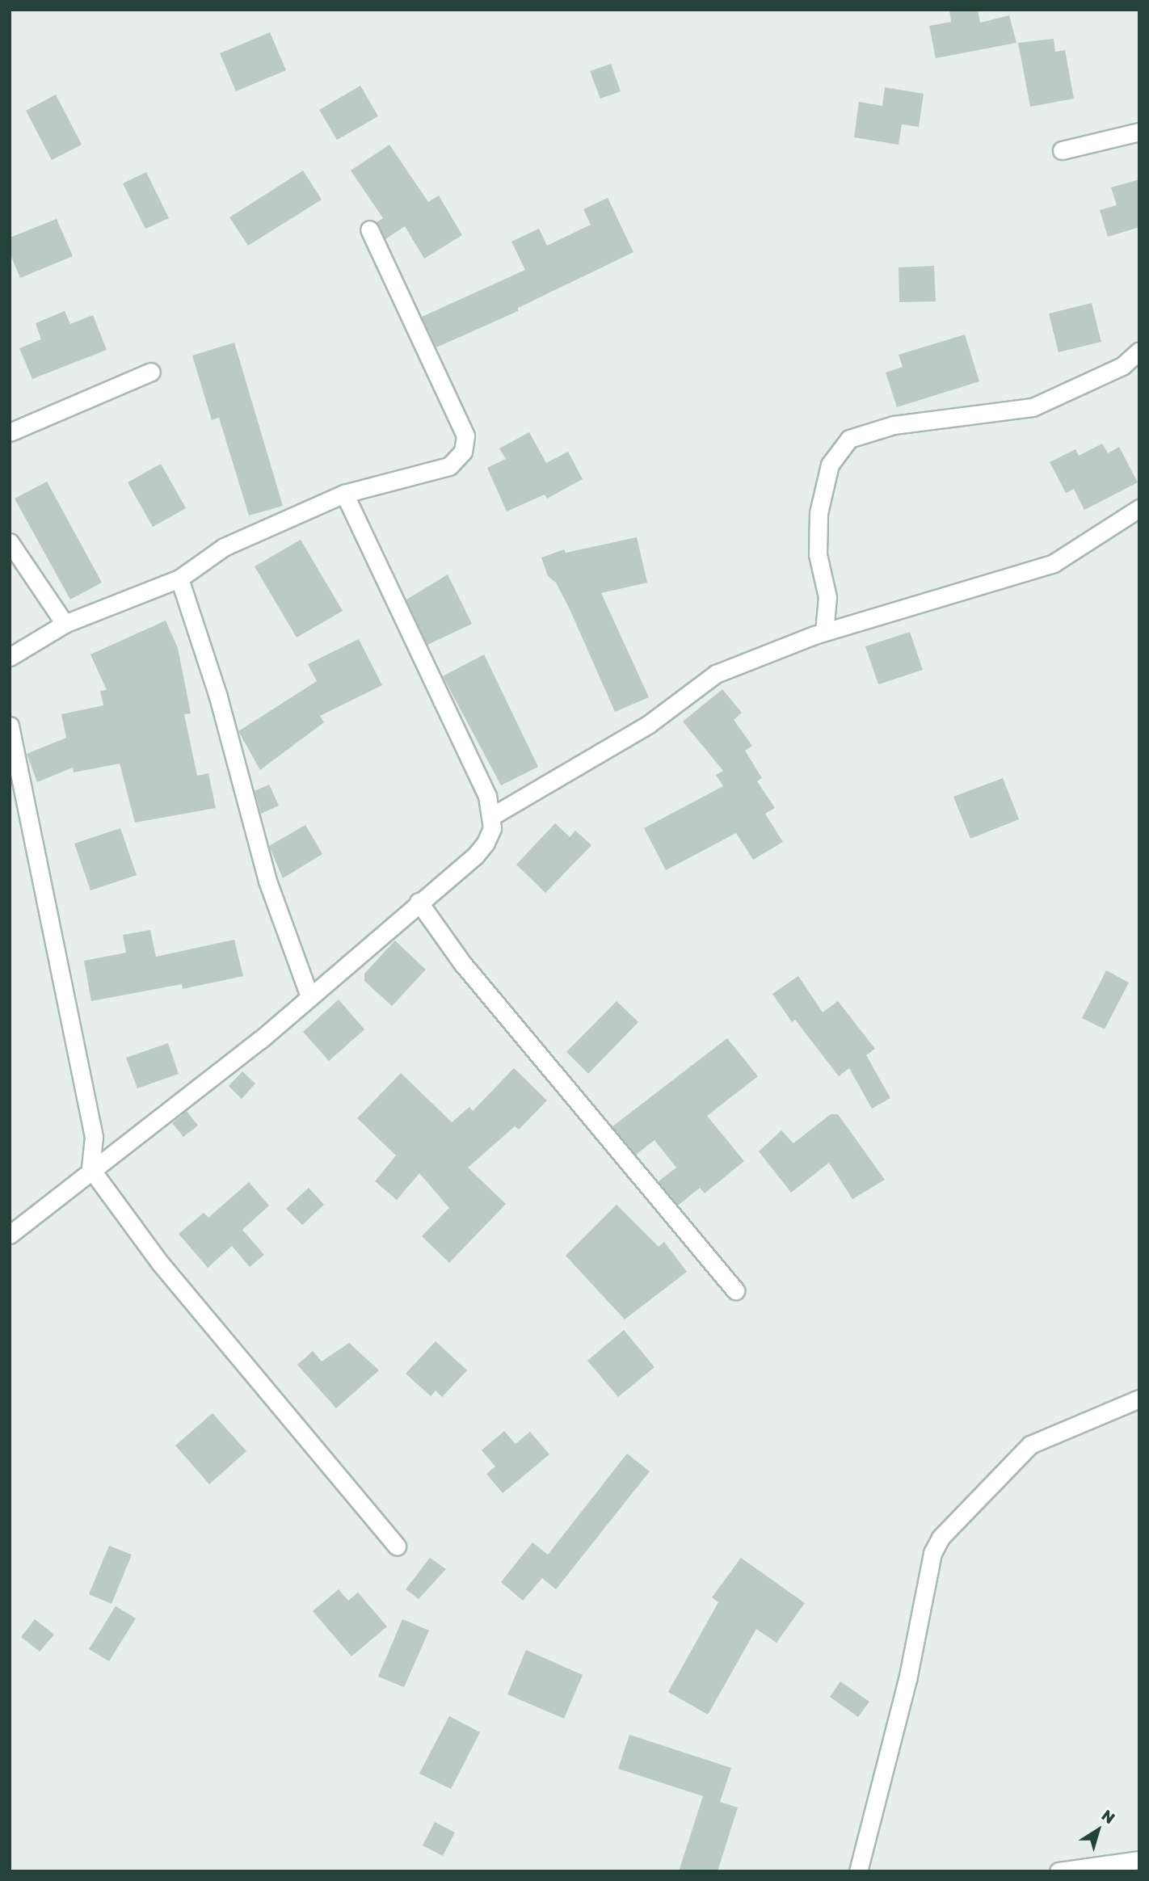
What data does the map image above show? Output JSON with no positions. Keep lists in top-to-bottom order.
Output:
{
  "north": "top right"
}
